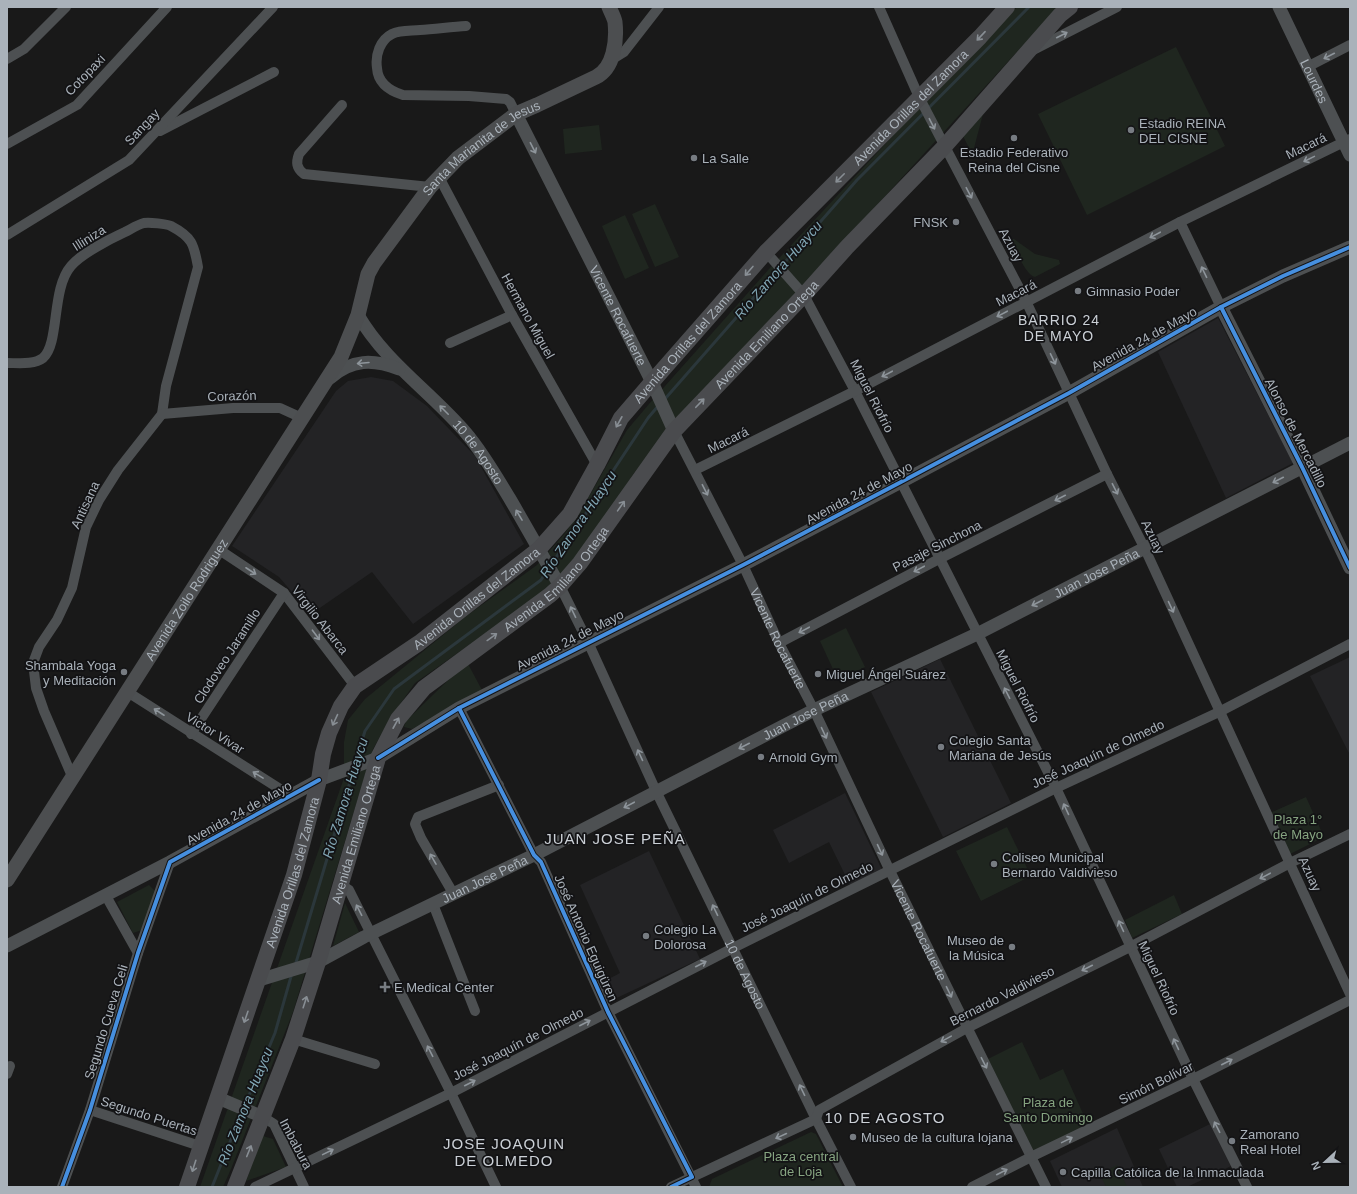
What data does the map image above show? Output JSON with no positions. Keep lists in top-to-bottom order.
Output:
{
  "streets": {
    "main road": [
      "Avenida Orillas del Zamora",
      "Santa Marianita de Jesus",
      "Avenida Emiliano Ortega",
      "Avenida Zoilo Rodriguez"
    ],
    "street": [
      "Cotopaxi",
      "Lourdes",
      "Sangay",
      "Macará",
      "Illiniza",
      "Azuay",
      "Hermano Miguel",
      "Vicente Rocafuerte",
      "Avenida 24 de Mayo",
      "Corazón",
      "Miguel Riofrío",
      "Alonso de Mercadillo",
      "10 de Agosto",
      "Antisana",
      "Pasaje Sinchona",
      "Juan Jose Peña",
      "Virgilio Abarca",
      "Clodoveo Jaramillo",
      "Victor Vivar",
      "José Joaquín de Olmedo",
      "José Antonio Eguigüren",
      "Bernardo Valdivieso",
      "Segundo Cueva Celi",
      "Simón Bolívar",
      "Segundo Puertas",
      "Imbabura"
    ]
  },
  "crossings": [
    ["Lourdes", "Macará"],
    ["Avenida Orillas del Zamora", "Azuay"],
    ["Avenida Orillas del Zamora", "Hermano Miguel"],
    ["Avenida Orillas del Zamora", "Vicente Rocafuerte"],
    ["Avenida Orillas del Zamora", "Avenida 24 de Mayo"],
    ["Avenida Orillas del Zamora", "Miguel Riofrío"],
    ["Avenida Orillas del Zamora", "10 de Agosto"],
    ["Avenida Orillas del Zamora", "Juan Jose Peña"],
    ["Avenida Orillas del Zamora", "Virgilio Abarca"],
    ["Avenida Orillas del Zamora", "Segundo Puertas"],
    ["Macará", "Azuay"],
    ["Macará", "Vicente Rocafuerte"],
    ["Macará", "Miguel Riofrío"],
    ["Macará", "Alonso de Mercadillo"],
    ["Santa Marianita de Jesus", "Hermano Miguel"],
    ["Santa Marianita de Jesus", "Vicente Rocafuerte"],
    ["Santa Marianita de Jesus", "10 de Agosto"],
    ["Santa Marianita de Jesus", "Avenida Zoilo Rodriguez"],
    ["Illiniza", "Corazón"],
    ["Illiniza", "Antisana"],
    ["Azuay", "Avenida Emiliano Ortega"],
    ["Azuay", "Avenida 24 de Mayo"],
    ["Azuay", "Pasaje Sinchona"],
    ["Azuay", "Juan Jose Peña"],
    ["Azuay", "José Joaquín de Olmedo"],
    ["Azuay", "Bernardo Valdivieso"],
    ["Vicente Rocafuerte", "Avenida Emiliano Ortega"],
    ["Vicente Rocafuerte", "Avenida 24 de Mayo"],
    ["Vicente Rocafuerte", "Pasaje Sinchona"],
    ["Vicente Rocafuerte", "Juan Jose Peña"],
    ["Vicente Rocafuerte", "José Joaquín de Olmedo"],
    ["Vicente Rocafuerte", "Bernardo Valdivieso"],
    ["Vicente Rocafuerte", "Simón Bolívar"],
    ["Avenida Emiliano Ortega", "Avenida 24 de Mayo"],
    ["Avenida Emiliano Ortega", "Miguel Riofrío"],
    ["Avenida Emiliano Ortega", "10 de Agosto"],
    ["Avenida Emiliano Ortega", "Juan Jose Peña"],
    ["Avenida Emiliano Ortega", "Imbabura"],
    ["Avenida 24 de Mayo", "Miguel Riofrío"],
    ["Avenida 24 de Mayo", "Alonso de Mercadillo"],
    ["Avenida 24 de Mayo", "10 de Agosto"],
    ["Avenida 24 de Mayo", "Victor Vivar"],
    ["Avenida 24 de Mayo", "José Antonio Eguigüren"],
    ["Avenida 24 de Mayo", "Segundo Cueva Celi"],
    ["Corazón", "Antisana"],
    ["Corazón", "Avenida Zoilo Rodriguez"],
    ["Miguel Riofrío", "Pasaje Sinchona"],
    ["Miguel Riofrío", "Juan Jose Peña"],
    ["Miguel Riofrío", "José Joaquín de Olmedo"],
    ["Miguel Riofrío", "Bernardo Valdivieso"],
    ["Miguel Riofrío", "Simón Bolívar"],
    ["Alonso de Mercadillo", "Juan Jose Peña"],
    ["10 de Agosto", "Juan Jose Peña"],
    ["10 de Agosto", "Avenida Zoilo Rodriguez"],
    ["10 de Agosto", "José Joaquín de Olmedo"],
    ["10 de Agosto", "Bernardo Valdivieso"],
    ["Antisana", "Avenida Zoilo Rodriguez"],
    ["Juan Jose Peña", "José Antonio Eguigüren"],
    ["Avenida Zoilo Rodriguez", "Virgilio Abarca"],
    ["Avenida Zoilo Rodriguez", "Victor Vivar"],
    ["Virgilio Abarca", "Clodoveo Jaramillo"],
    ["Clodoveo Jaramillo", "Victor Vivar"],
    ["José Joaquín de Olmedo", "José Antonio Eguigüren"],
    ["José Joaquín de Olmedo", "Imbabura"],
    ["José Antonio Eguigüren", "Bernardo Valdivieso"],
    ["Segundo Cueva Celi", "Segundo Puertas"]
  ],
  "one_way": [
    "Avenida Orillas del Zamora",
    "Macará",
    "Azuay",
    "Vicente Rocafuerte",
    "Avenida Emiliano Ortega",
    "Miguel Riofrío",
    "10 de Agosto",
    "Pasaje Sinchona",
    "Juan Jose Peña",
    "Virgilio Abarca",
    "Victor Vivar",
    "José Joaquín de Olmedo",
    "Bernardo Valdivieso",
    "Simón Bolívar"
  ],
  "districts": [
    "BARRIO 24 DE MAYO",
    "JUAN JOSE PEÑA",
    "10 DE AGOSTO",
    "JOSE JOAQUIN DE OLMEDO"
  ],
  "water": ["Río Zamora Huaycu"],
  "parks": ["Plaza 1° de Mayo", "Plaza de Santo Domingo", "Plaza central de Loja"],
  "places": {
    "other": [
      "Estadio REINA DEL CISNE",
      "Estadio Federativo Reina del Cisne",
      "La Salle",
      "FNSK",
      "Gimnasio Poder",
      "Shambala Yoga y Meditación",
      "Miguel Ángel Suárez",
      "Colegio Santa Mariana de Jesús",
      "Arnold Gym",
      "Coliseo Municipal Bernardo Valdivieso",
      "Colegio La Dolorosa",
      "Museo de la Música",
      "Museo de la cultura lojana",
      "Zamorano Real Hotel",
      "Capilla Católica de la Inmaculada"
    ],
    "health": ["E Medical Center"]
  },
  "north": "left"
}
